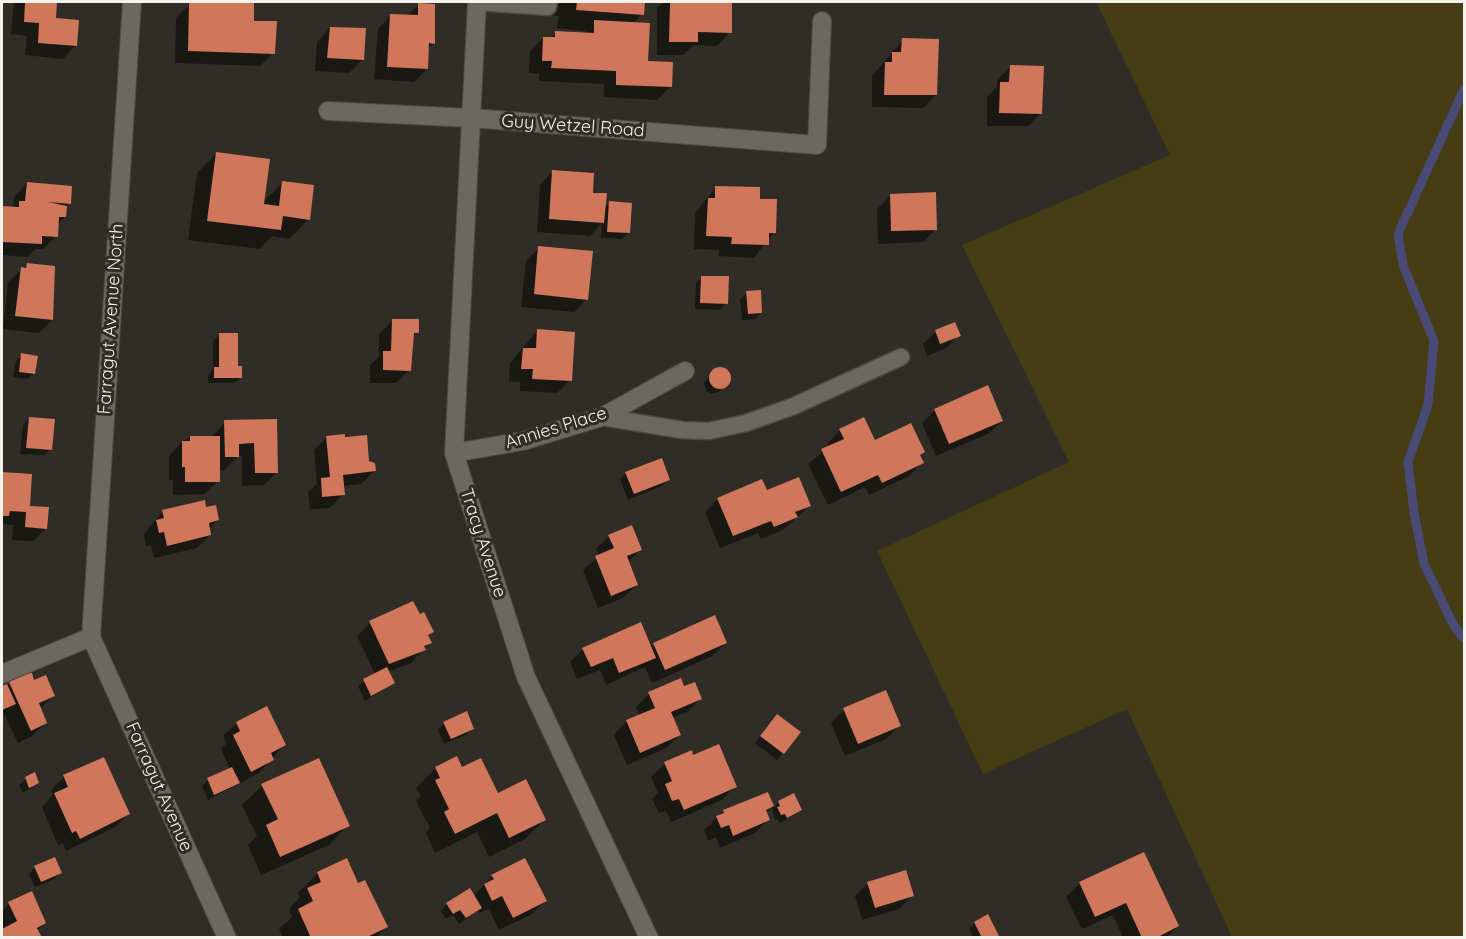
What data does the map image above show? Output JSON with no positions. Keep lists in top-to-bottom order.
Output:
{
  "streets": {
    "street": [
      "Guy Wetzel Road",
      "Farragut Avenue North",
      "Annies Place",
      "Tracy Avenue",
      "Farragut Avenue"
    ]
  },
  "crossings": [
    ["Guy Wetzel Road", "Tracy Avenue"],
    ["Farragut Avenue North", "Farragut Avenue"],
    ["Annies Place", "Tracy Avenue"]
  ]
}
